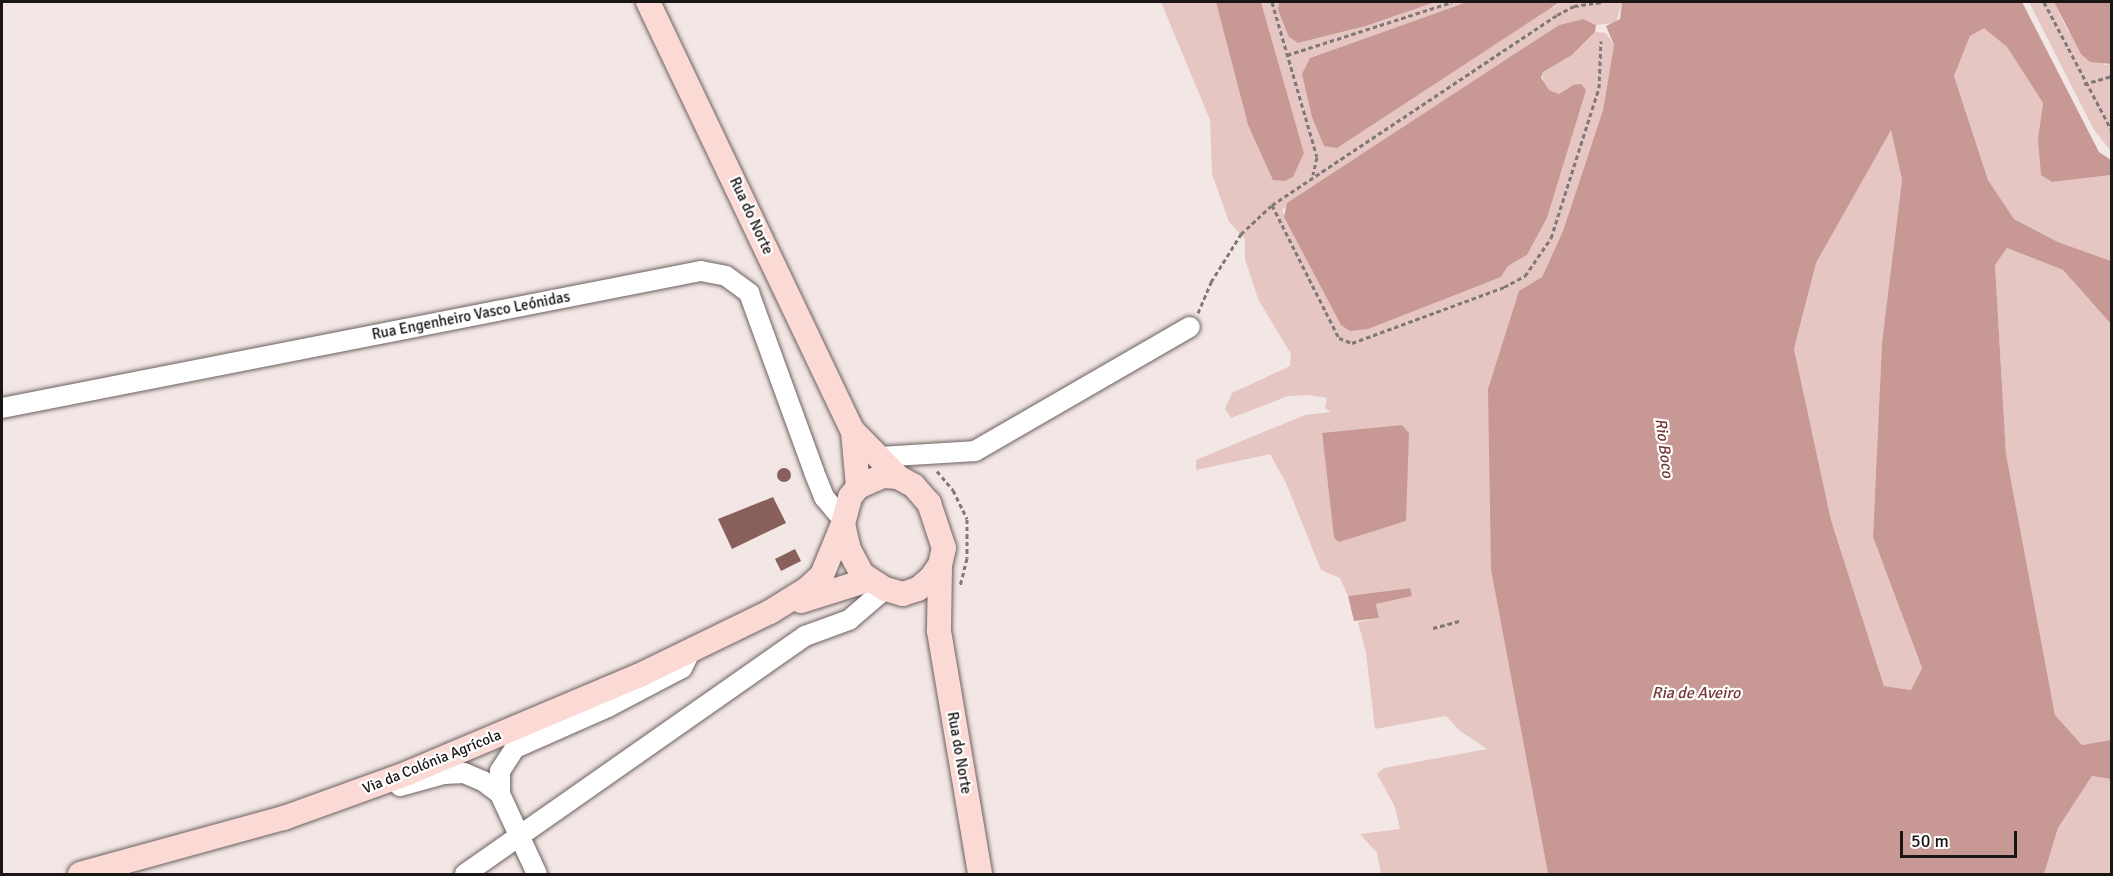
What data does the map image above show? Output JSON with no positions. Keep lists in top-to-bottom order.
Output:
{
  "streets": {
    "main road": ["Rua do Norte", "Via da Colónia Agrícola"],
    "street": ["Rua Engenheiro Vasco Leónidas"]
  },
  "crossings": [
    ["Rua do Norte", "Rua Engenheiro Vasco Leónidas"],
    ["Rua do Norte", "Via da Colónia Agrícola"],
    ["Rua Engenheiro Vasco Leónidas", "Via da Colónia Agrícola"]
  ],
  "water": ["Rio Boco", "Ria de Aveiro"],
  "scale_bar": "50 m"
}
